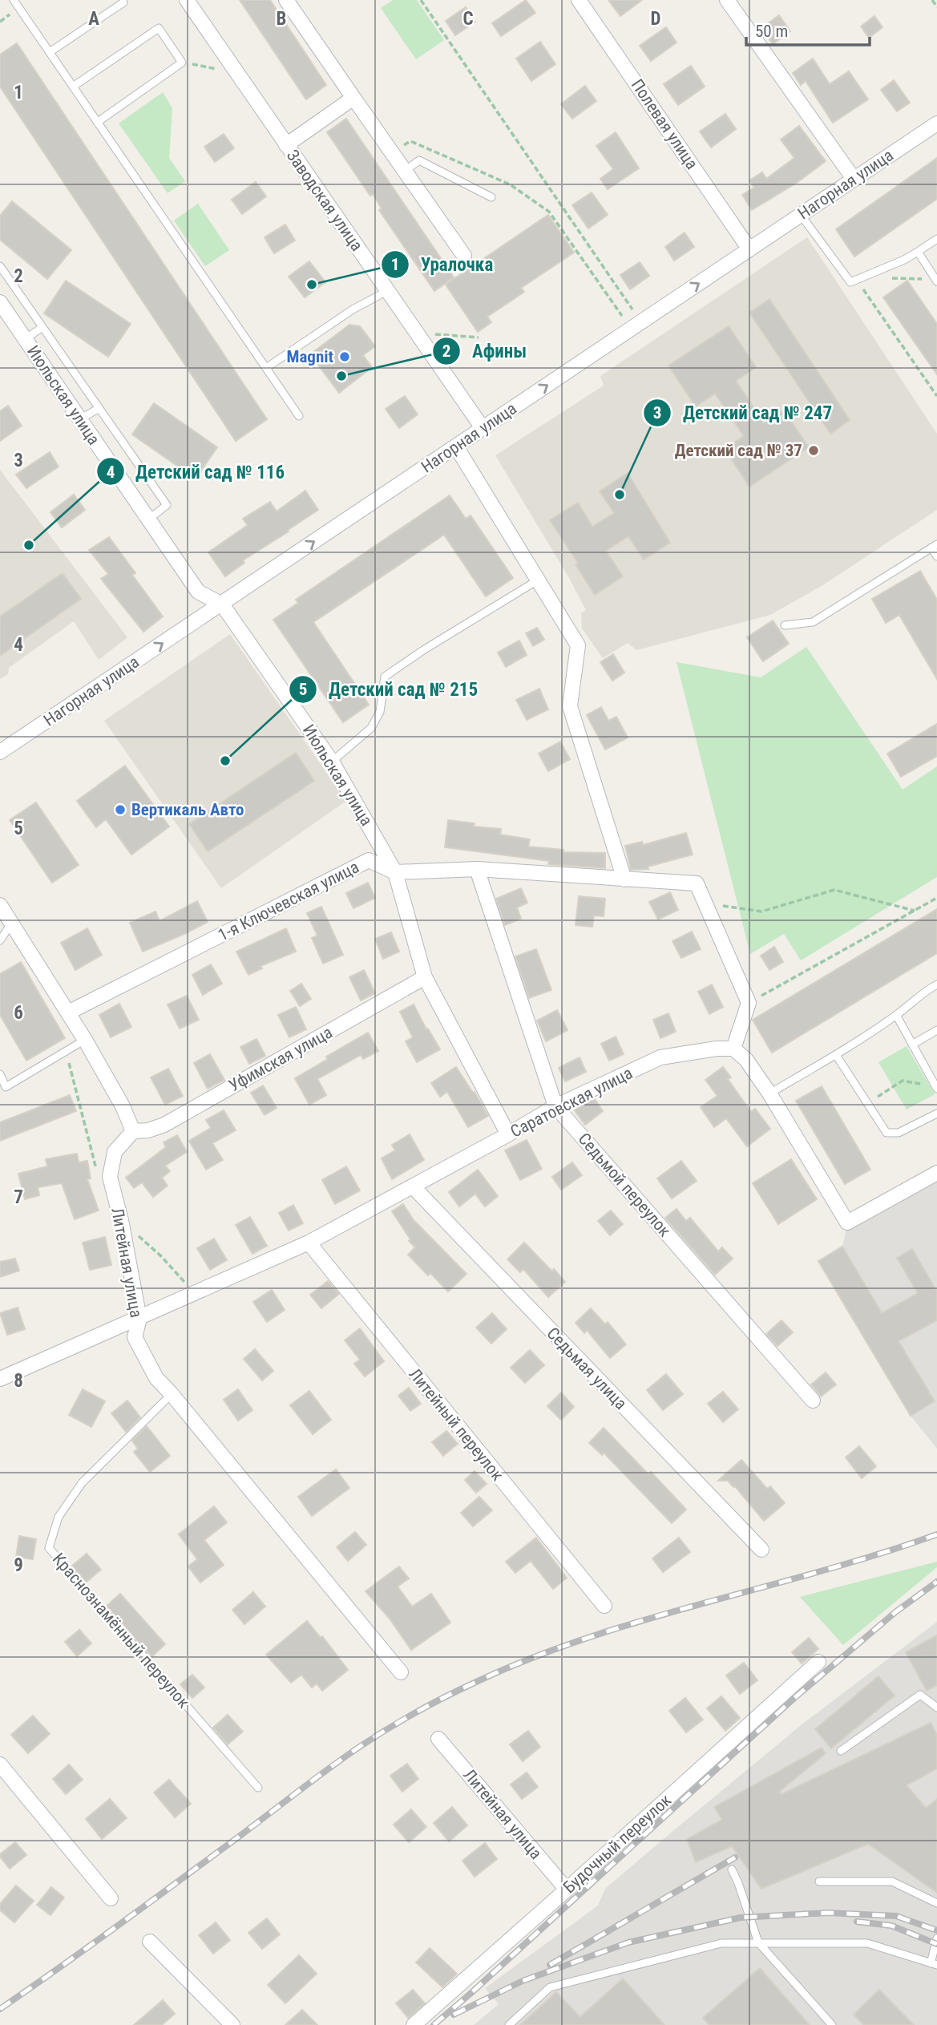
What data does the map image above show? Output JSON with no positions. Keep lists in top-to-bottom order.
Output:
{
  "streets": {
    "street": [
      "Полевая улица",
      "Нагорная улица",
      "Заводская улица",
      "Июльская улица",
      "1-я Ключевская улица",
      "Уфимская улица",
      "Саратовская улица",
      "Седьмой переулок",
      "Литейная улица",
      "Седьмая улица",
      "Литейный переулок",
      "Будочный переулок"
    ],
    "lane": ["Краснознамённый переулок"]
  },
  "crossings": [
    ["Полевая улица", "Нагорная улица"],
    ["Нагорная улица", "Заводская улица"],
    ["Нагорная улица", "Июльская улица"],
    ["Июльская улица", "1-я Ключевская улица"],
    ["1-я Ключевская улица", "Седьмой переулок"],
    ["Уфимская улица", "Литейная улица"],
    ["Саратовская улица", "Седьмой переулок"],
    ["Саратовская улица", "Литейная улица"],
    ["Саратовская улица", "Седьмая улица"],
    ["Саратовская улица", "Литейный переулок"],
    ["Литейная улица", "Краснознамённый переулок"],
    ["Литейная улица", "Будочный переулок"]
  ],
  "one_way": ["Нагорная улица"],
  "places": [
    "Уралочка",
    "Magnit",
    "Афины",
    "Детский сад № 37",
    "Детский сад № 247",
    "Детский сад № 116",
    "Детский сад № 215",
    "Вертикаль Авто"
  ],
  "scale_bar": "50 m",
  "grid": {
    "columns": [
      "A",
      "B",
      "C",
      "D"
    ],
    "rows": [
      "1",
      "2",
      "3",
      "4",
      "5",
      "6",
      "7",
      "8",
      "9"
    ]
  }
}
